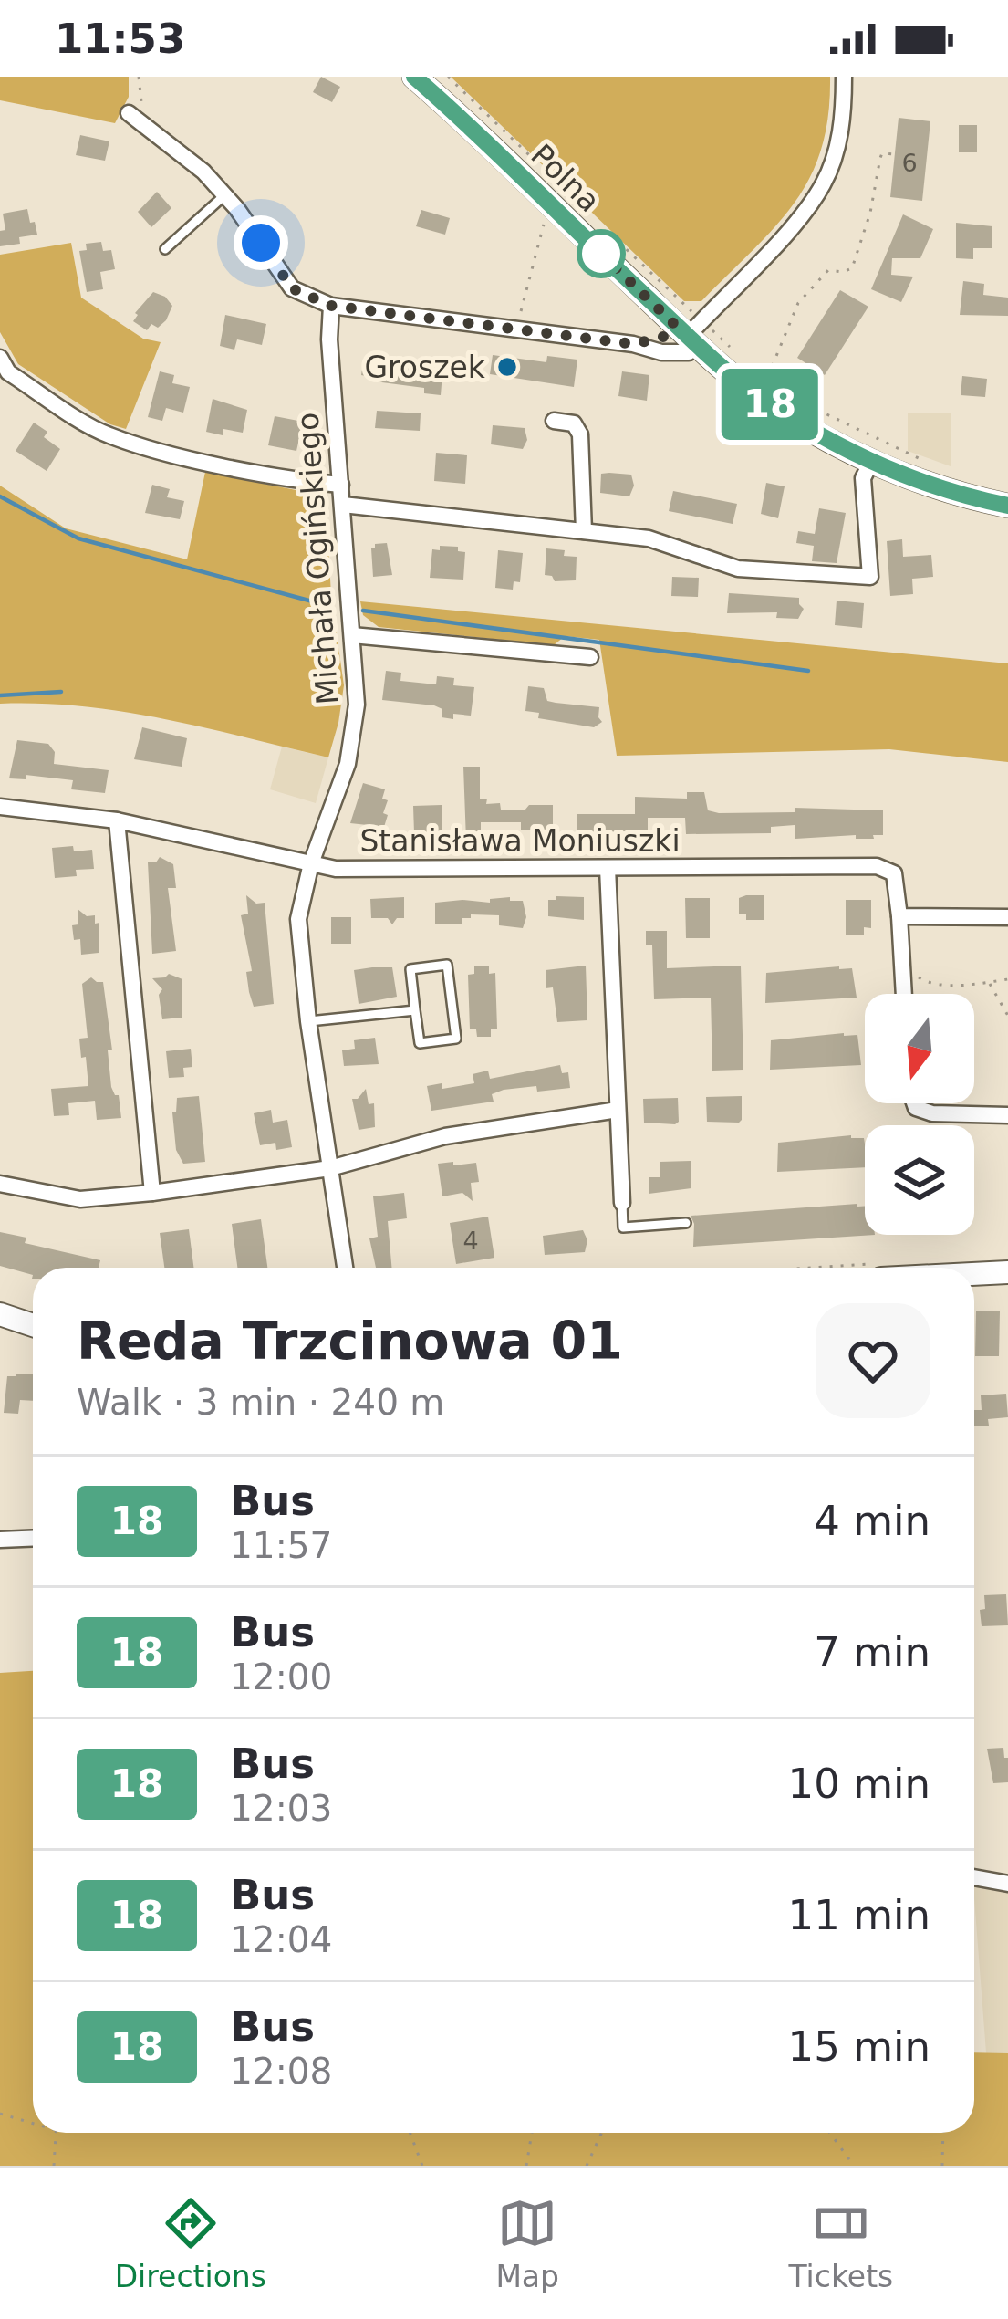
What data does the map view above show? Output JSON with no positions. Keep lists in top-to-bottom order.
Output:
{
  "streets": {
    "street": ["Polna", "Michała Ogińskiego", "Stanisława Moniuszki"]
  },
  "crossings": [
    ["Michała Ogińskiego", "Stanisława Moniuszki"]
  ],
  "places": ["Groszek"],
  "lines": ["bus line 18"],
  "house_numbers": ["6", "4"],
  "north": "bottom",
  "page": {
    "status": "11:53",
    "on_map": "18",
    "heading": ["Reda Trzcinowa 01", "Walk · 3 min · 240 m"],
    "list": [
      {
        "mark": "18",
        "name": "Bus",
        "note": "11:57",
        "value": "4 min"
      },
      {
        "mark": "18",
        "name": "Bus",
        "note": "12:00",
        "value": "7 min"
      },
      {
        "mark": "18",
        "name": "Bus",
        "note": "12:03",
        "value": "10 min"
      },
      {
        "mark": "18",
        "name": "Bus",
        "note": "12:04",
        "value": "11 min"
      },
      {
        "mark": "18",
        "name": "Bus",
        "note": "12:08",
        "value": "15 min"
      }
    ],
    "tabs": ["Directions", "Map", "Tickets"]
  }
}
